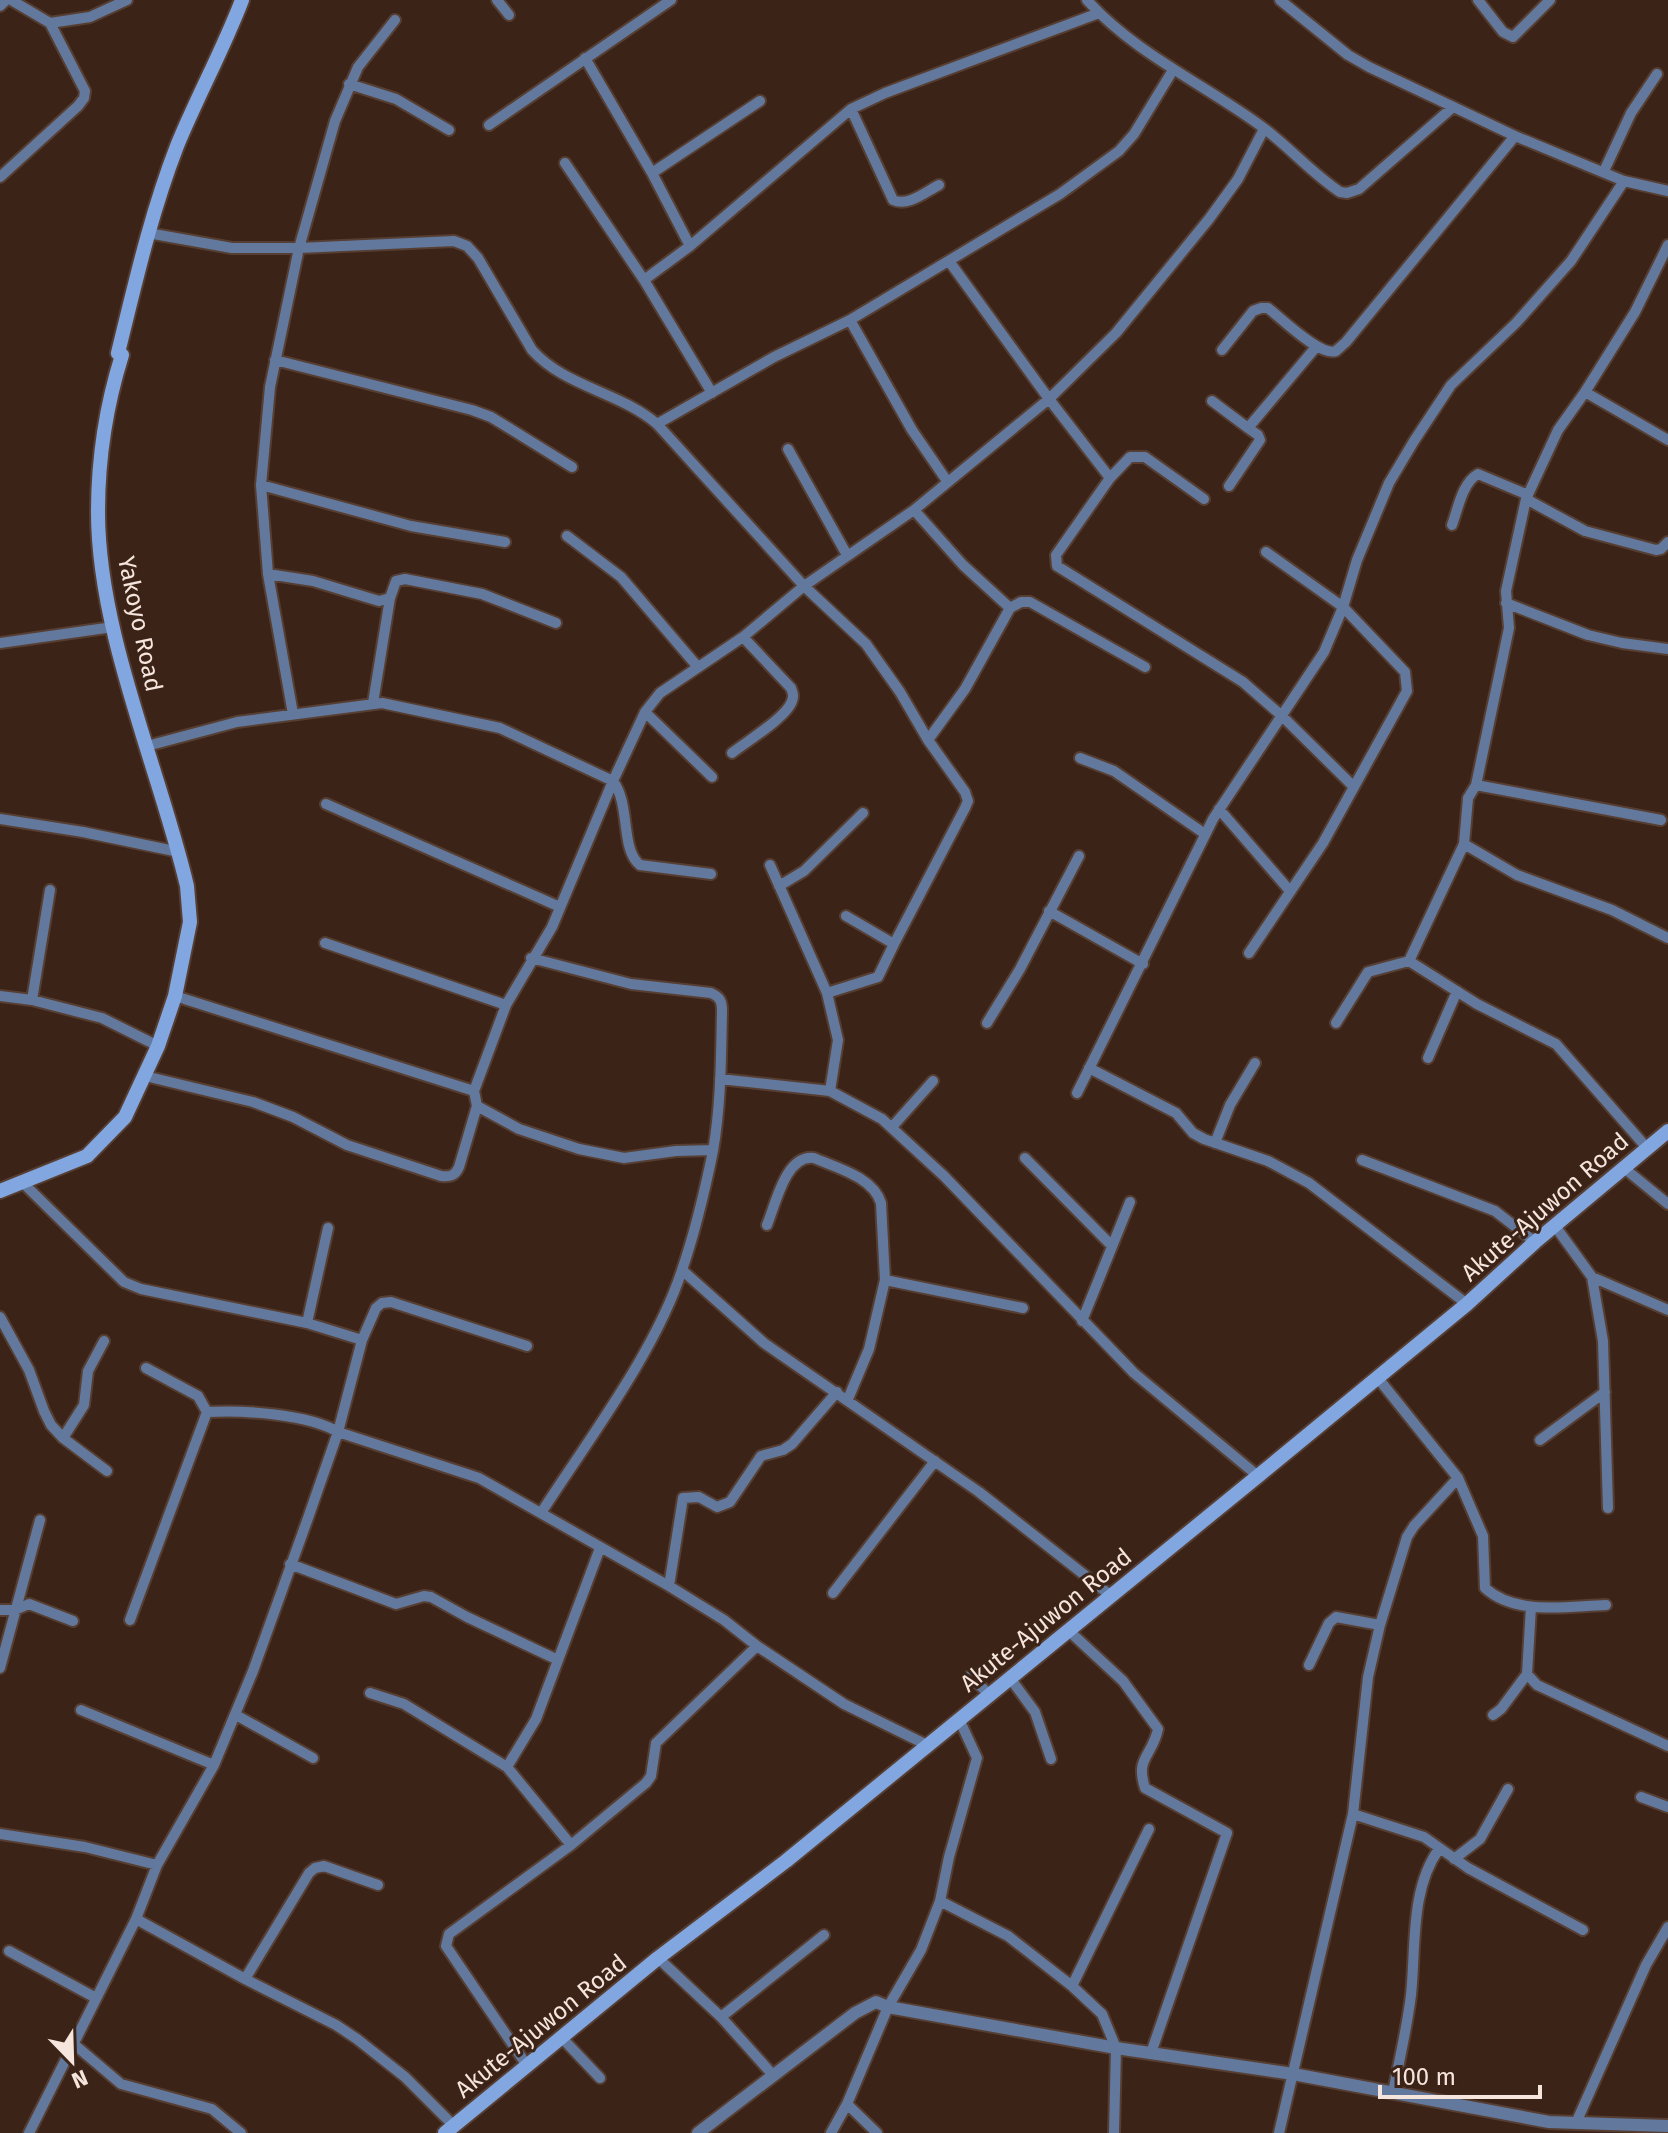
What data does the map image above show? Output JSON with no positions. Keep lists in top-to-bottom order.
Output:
{
  "streets": {
    "main road": ["Yakoyo Road", "Akute-Ajuwon Road"]
  },
  "scale_bar": "100 m",
  "north": "bottom right"
}
